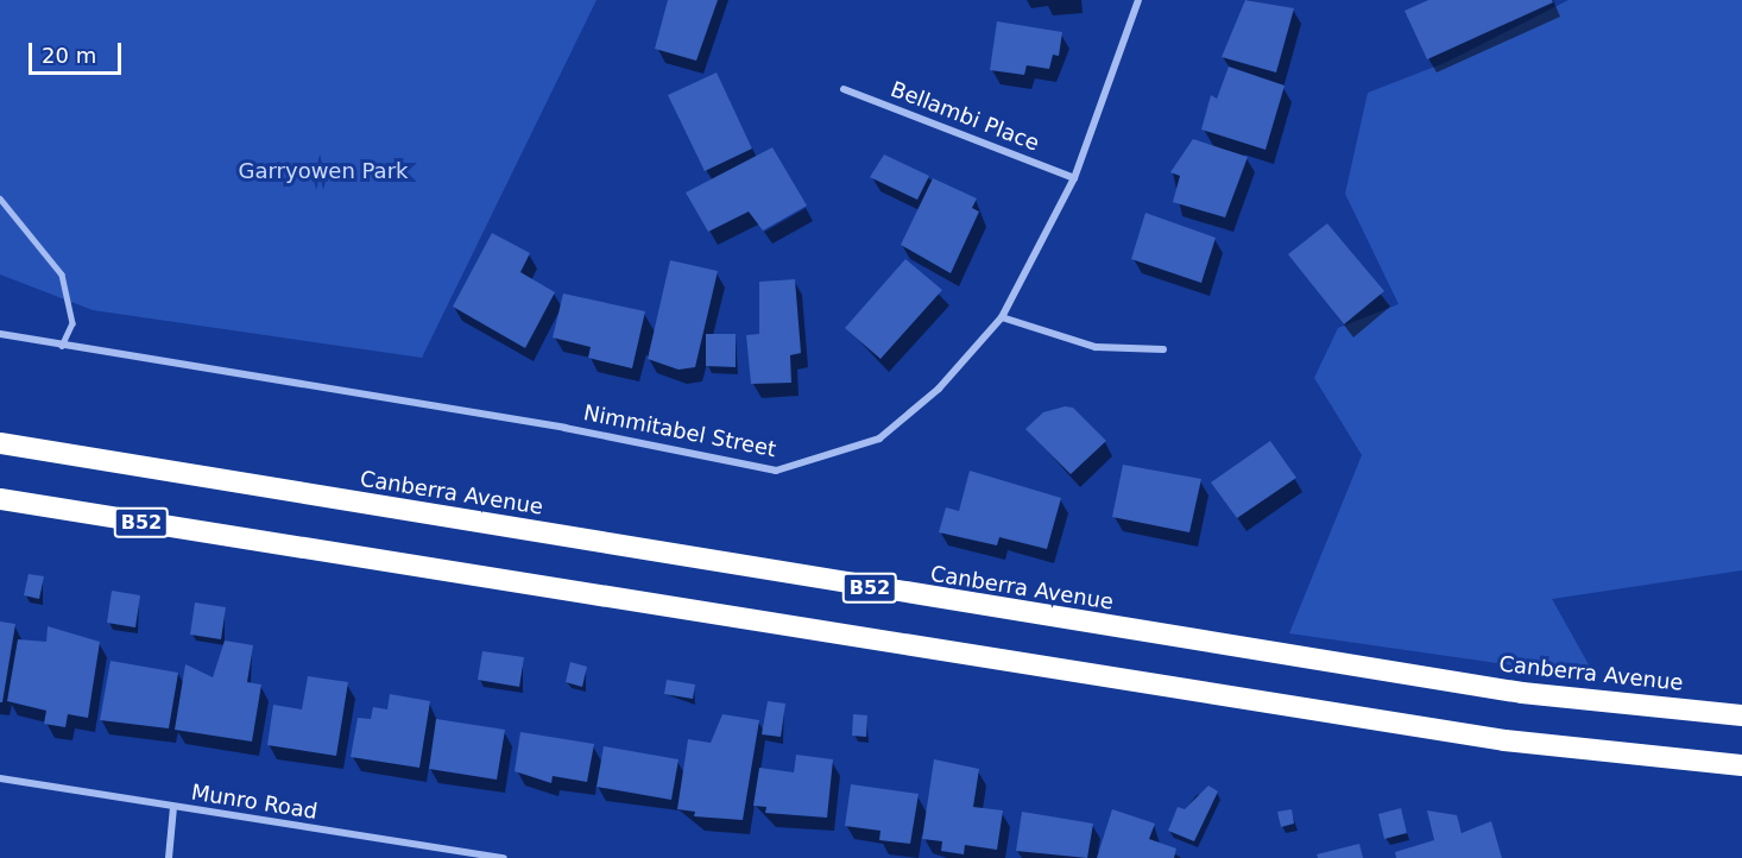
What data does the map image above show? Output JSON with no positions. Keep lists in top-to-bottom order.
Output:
{
  "streets": {
    "highway": ["Canberra Avenue", "B52"],
    "street": ["Bellambi Place", "Nimmitabel Street", "Munro Road"]
  },
  "crossings": [
    ["Bellambi Place", "Nimmitabel Street"]
  ],
  "parks": ["Garryowen Park"],
  "scale_bar": "20 m"
}
